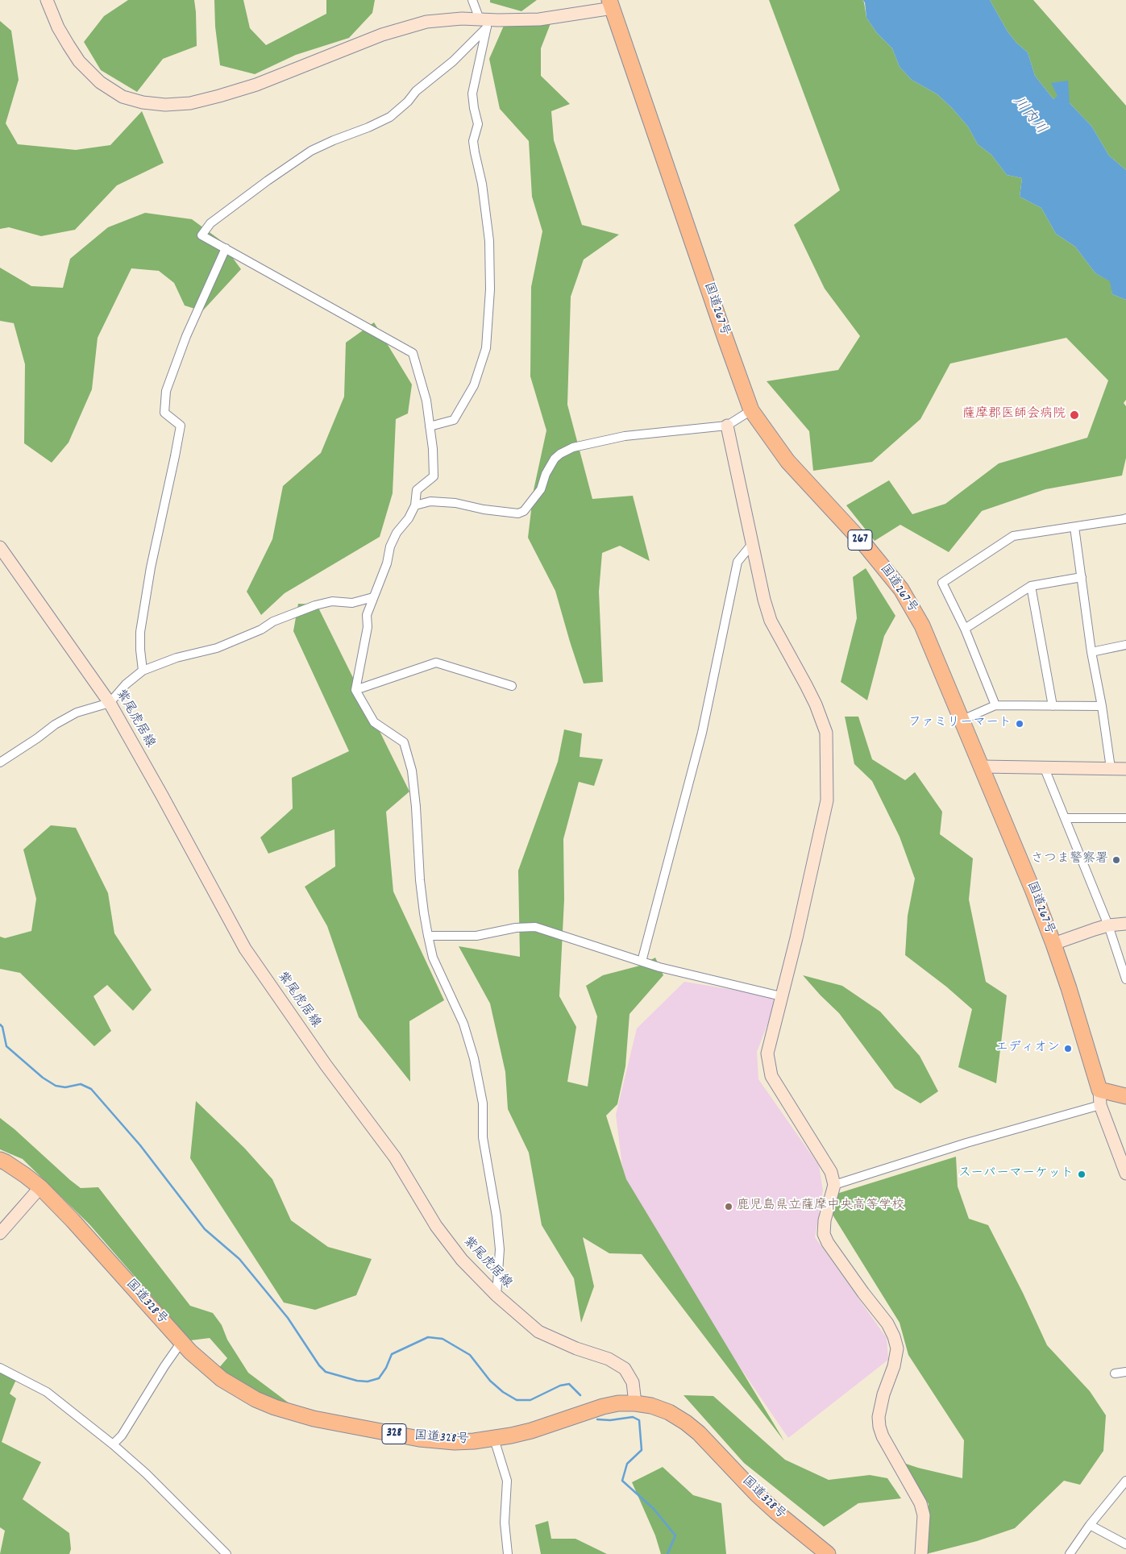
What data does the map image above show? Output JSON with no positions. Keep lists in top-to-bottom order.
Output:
{
  "streets": {
    "highway": [
      "国道267号",
      "267",
      "国道328号",
      "328"
    ],
    "street": ["紫尾虎居線"]
  },
  "crossings": [
    ["紫尾虎居線", "国道328号"]
  ],
  "water": ["川内川"],
  "places": [
    "薩摩郡医師会病院",
    "ファミリーマート",
    "さつま警察署",
    "エディオン",
    "スーパーマーケット",
    "鹿児島県立薩摩中央高等学校"
  ]
}
